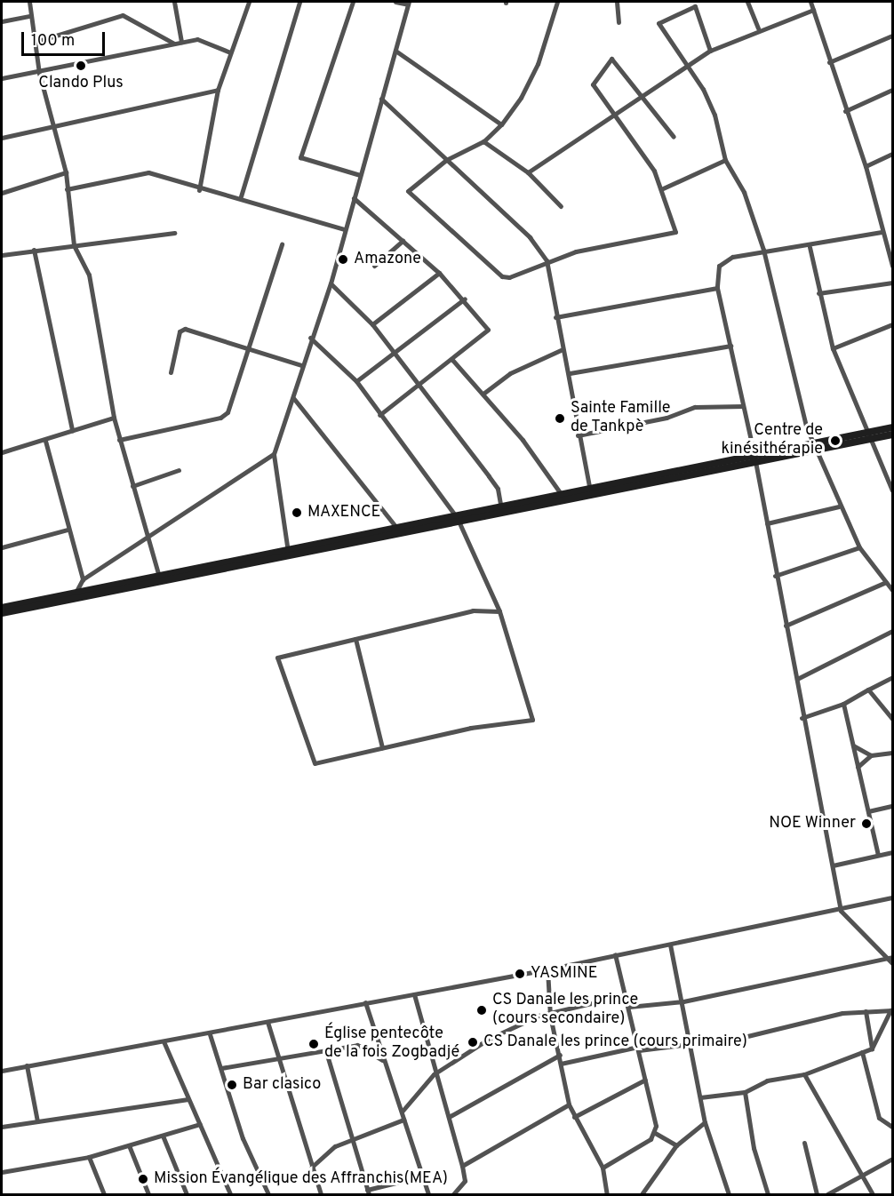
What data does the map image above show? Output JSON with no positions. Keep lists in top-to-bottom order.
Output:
{
  "places": [
    "Clando Plus",
    "Amazone",
    "Sainte Famille de Tankpè",
    "Centre de kinésithérapie",
    "MAXENCE",
    "NOE Winner",
    "YASMINE",
    "CS Danale les prince (cours secondaire)",
    "CS Danale les prince (cours primaire)",
    "Église pentecôte de la fois Zogbadjé",
    "Bar clasico",
    "Mission Évangélique des Affranchis(MEA)"
  ],
  "scale_bar": "100 m"
}
